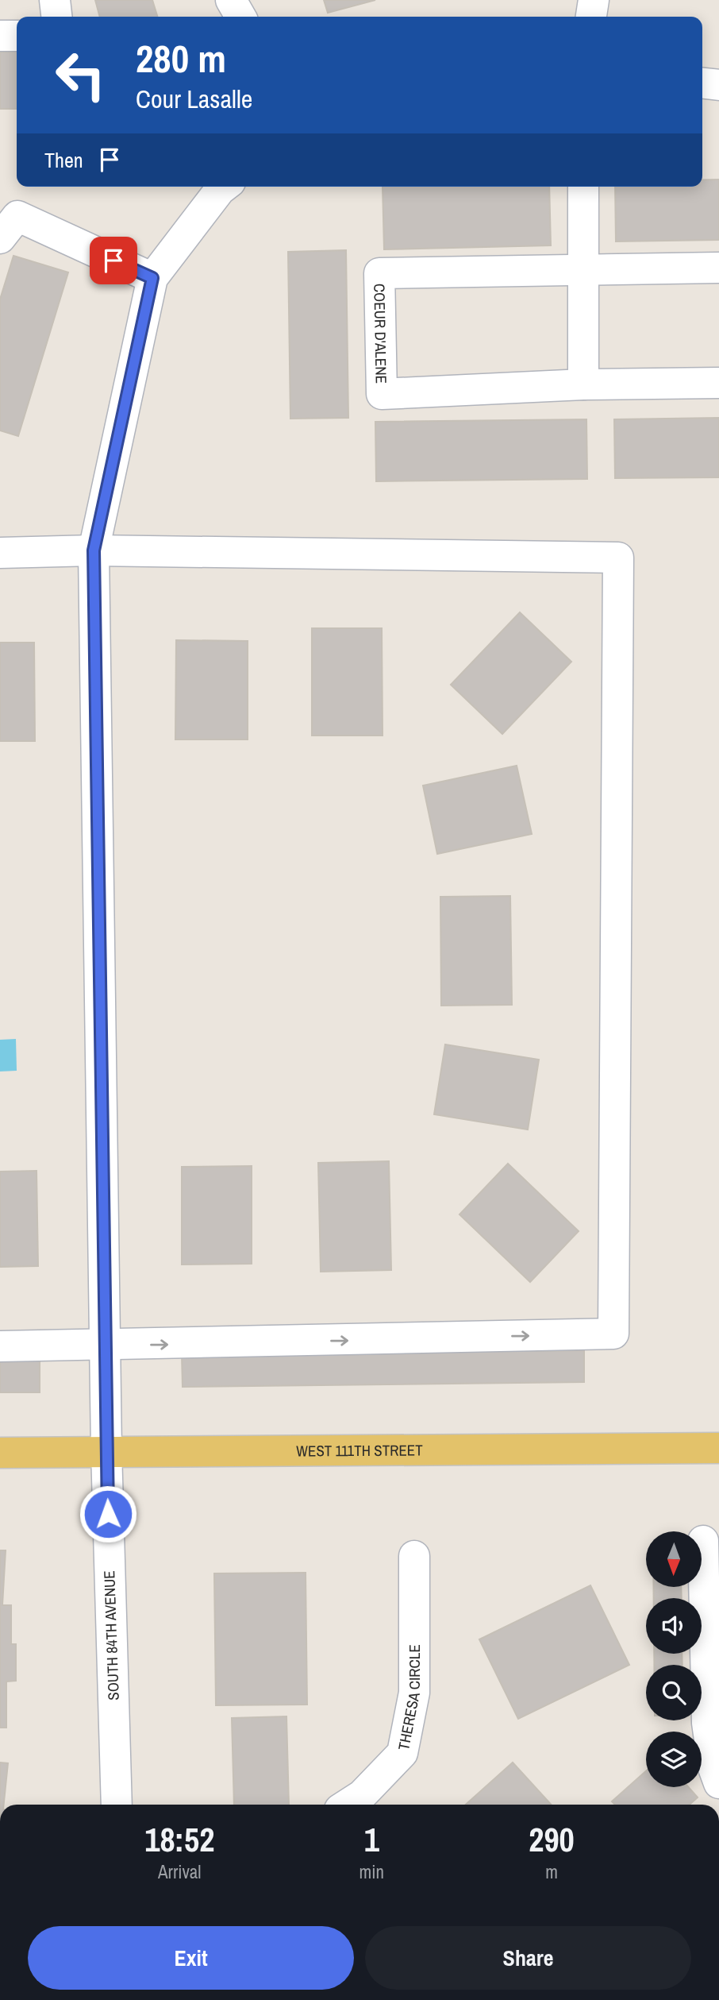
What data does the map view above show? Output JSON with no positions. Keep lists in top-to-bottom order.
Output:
{
  "streets": {
    "main road": ["WEST 111TH STREET"],
    "street": ["COEUR D'ALENE", "SOUTH 84TH AVENUE", "THERESA CIRCLE"]
  },
  "crossings": [
    ["WEST 111TH STREET", "SOUTH 84TH AVENUE"]
  ],
  "north": "bottom",
  "page": {
    "turn": ["280 m", "Cour Lasalle"],
    "then": "Then",
    "eta": [
      "18:52",
      "Arrival",
      "1",
      "min",
      "290",
      "m"
    ],
    "buttons": ["Exit", "Share"]
  }
}
